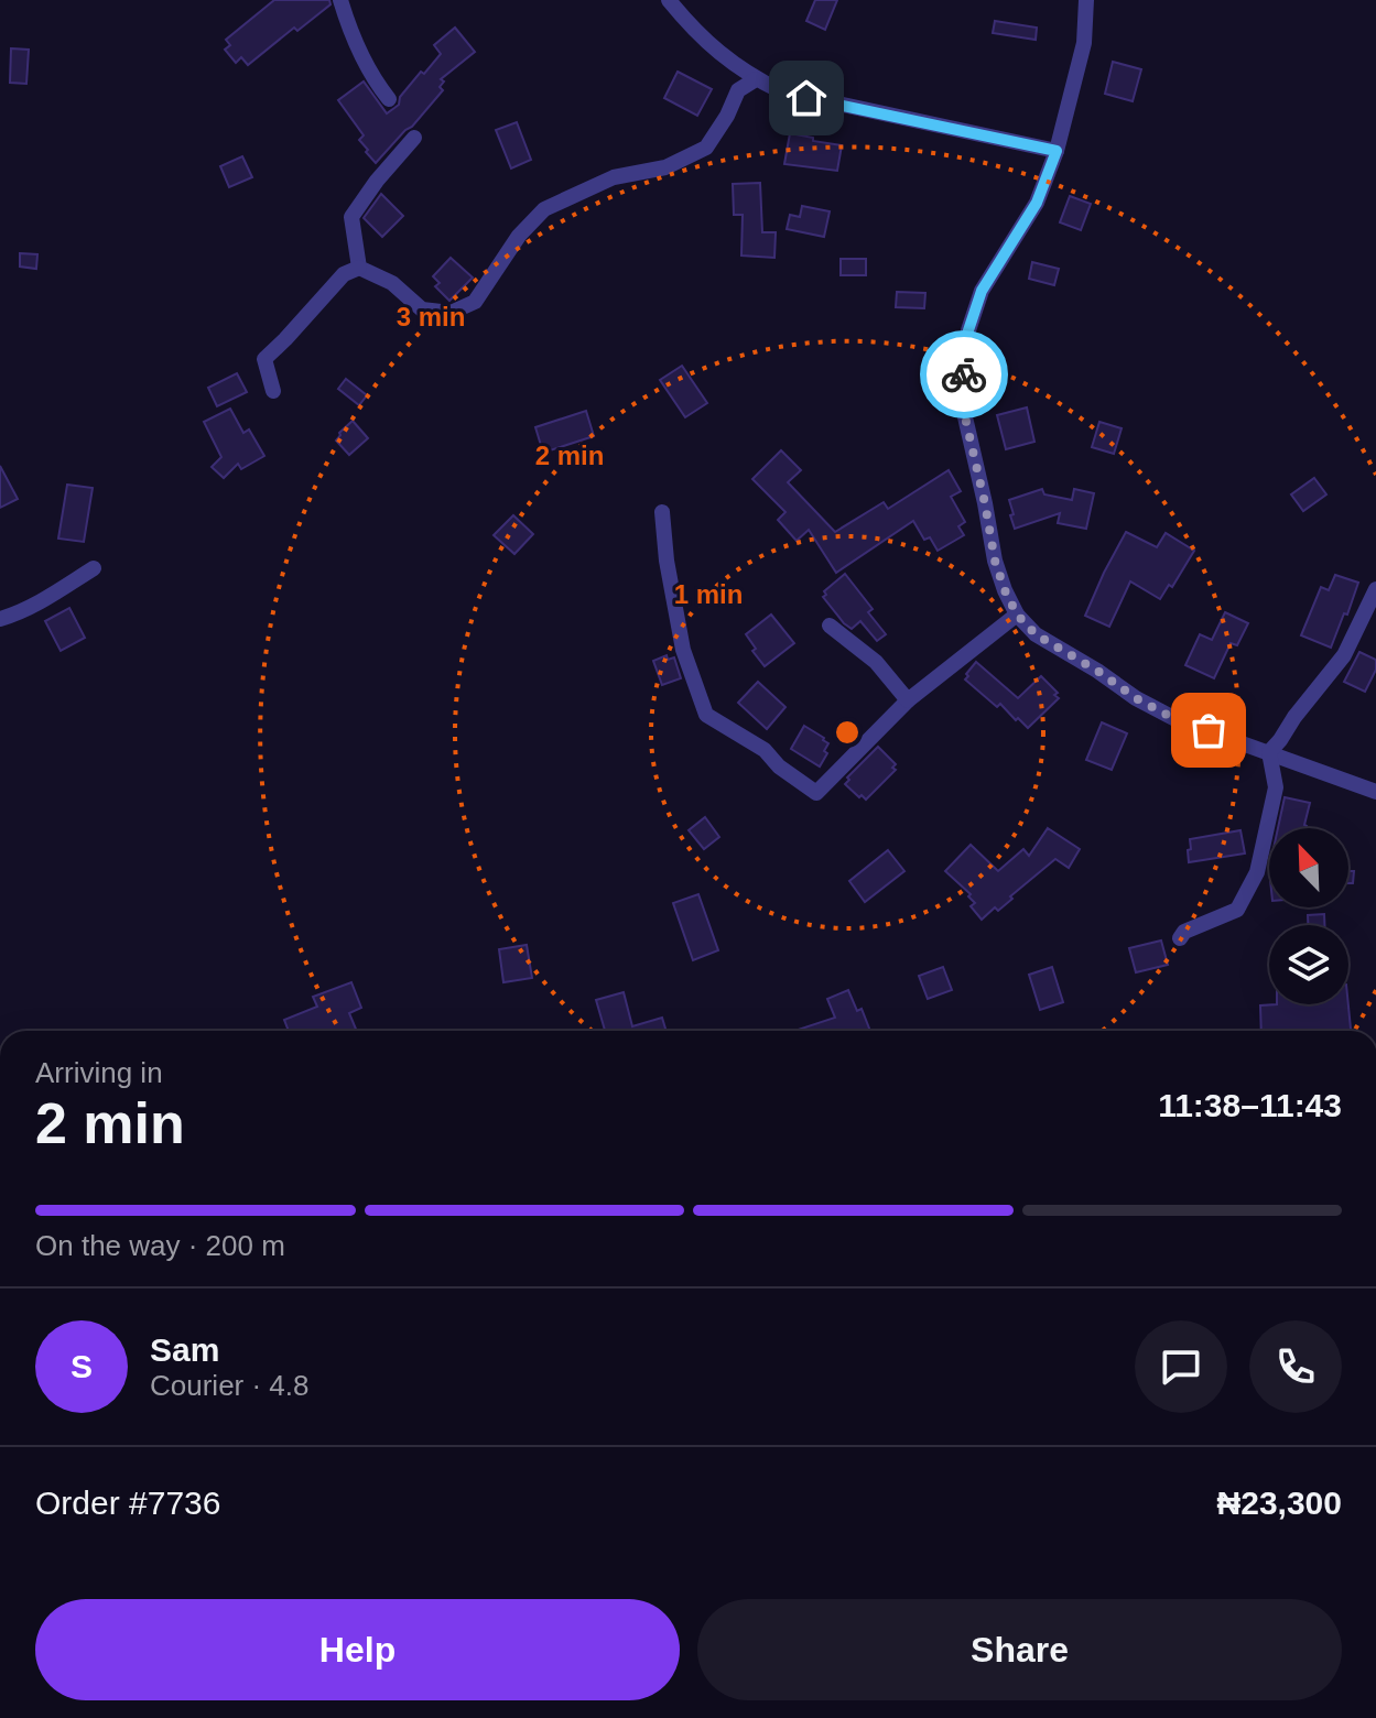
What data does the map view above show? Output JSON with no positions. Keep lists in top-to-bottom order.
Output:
{
  "north": "top left",
  "page": {
    "heading": ["2 min", "Arriving in", "11:38–11:43"],
    "panel": [
      "Sam",
      "Courier · 4.8",
      "Order #7736",
      "₦23,300"
    ],
    "bar": "On the way · 200 m",
    "round": "S",
    "buttons": ["Help", "Share"]
  },
  "rings": ["3 min", "2 min", "1 min"]
}
